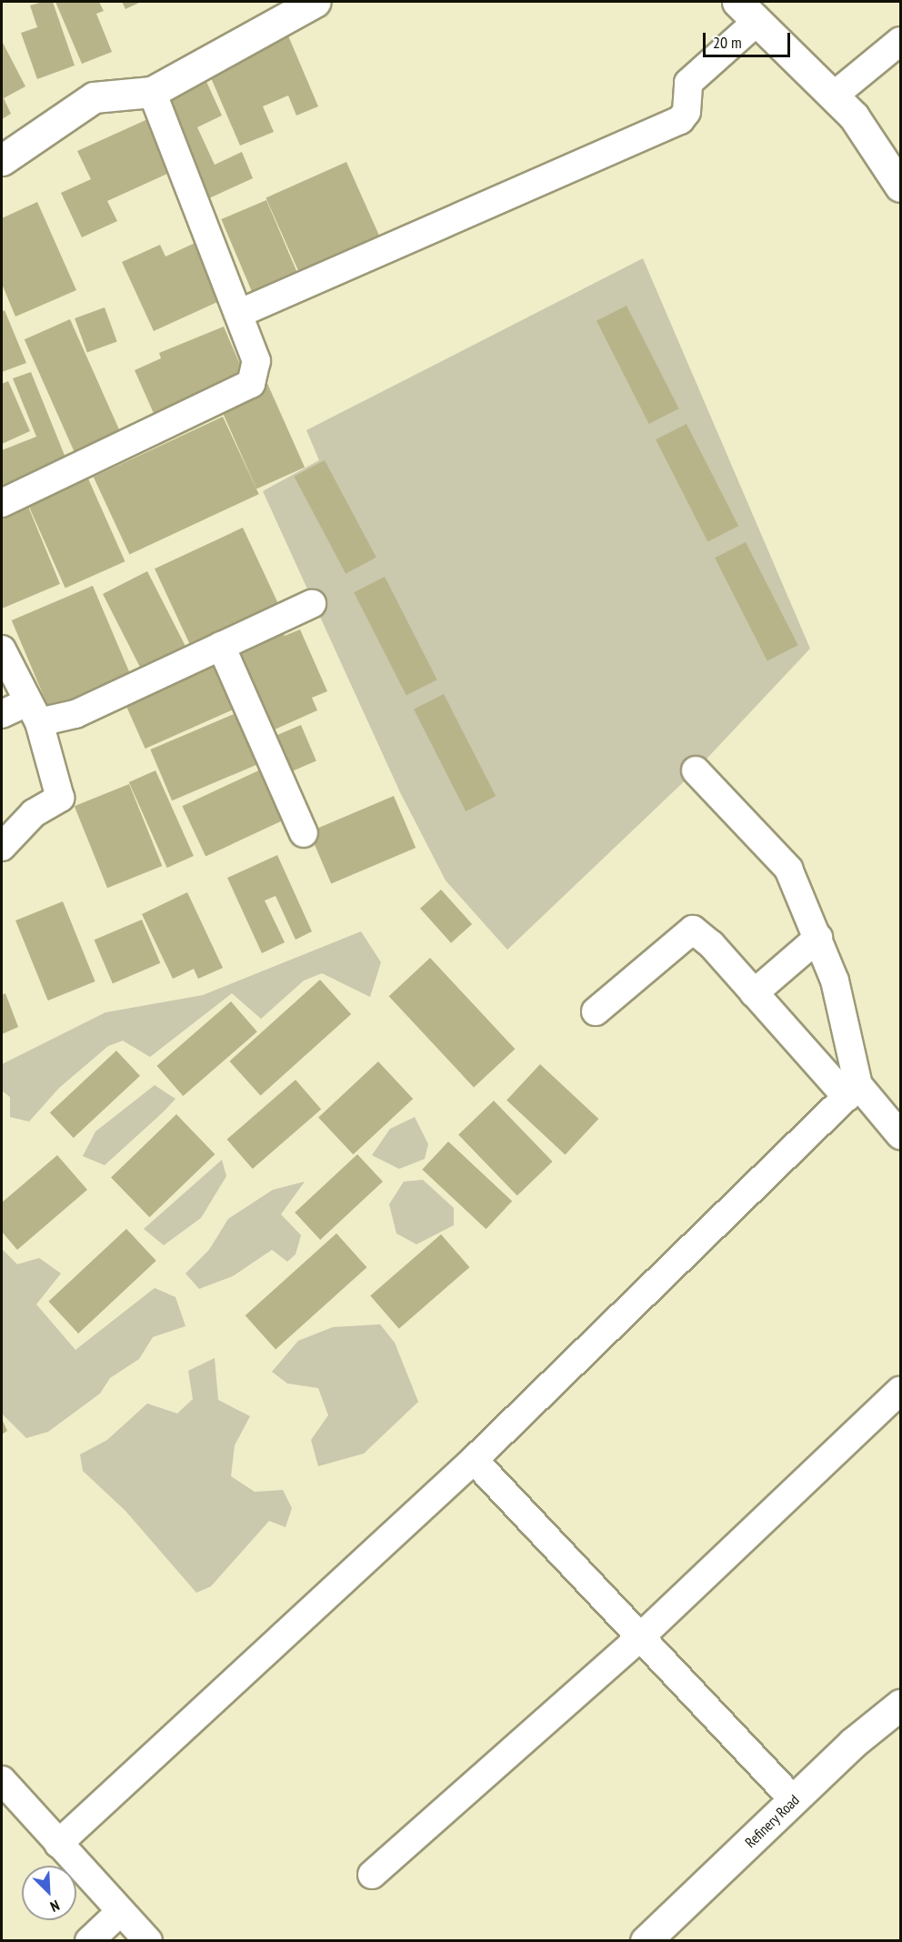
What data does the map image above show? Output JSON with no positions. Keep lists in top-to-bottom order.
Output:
{
  "streets": {
    "street": ["Refinery Road"]
  },
  "scale_bar": "20 m",
  "north": "bottom right"
}
